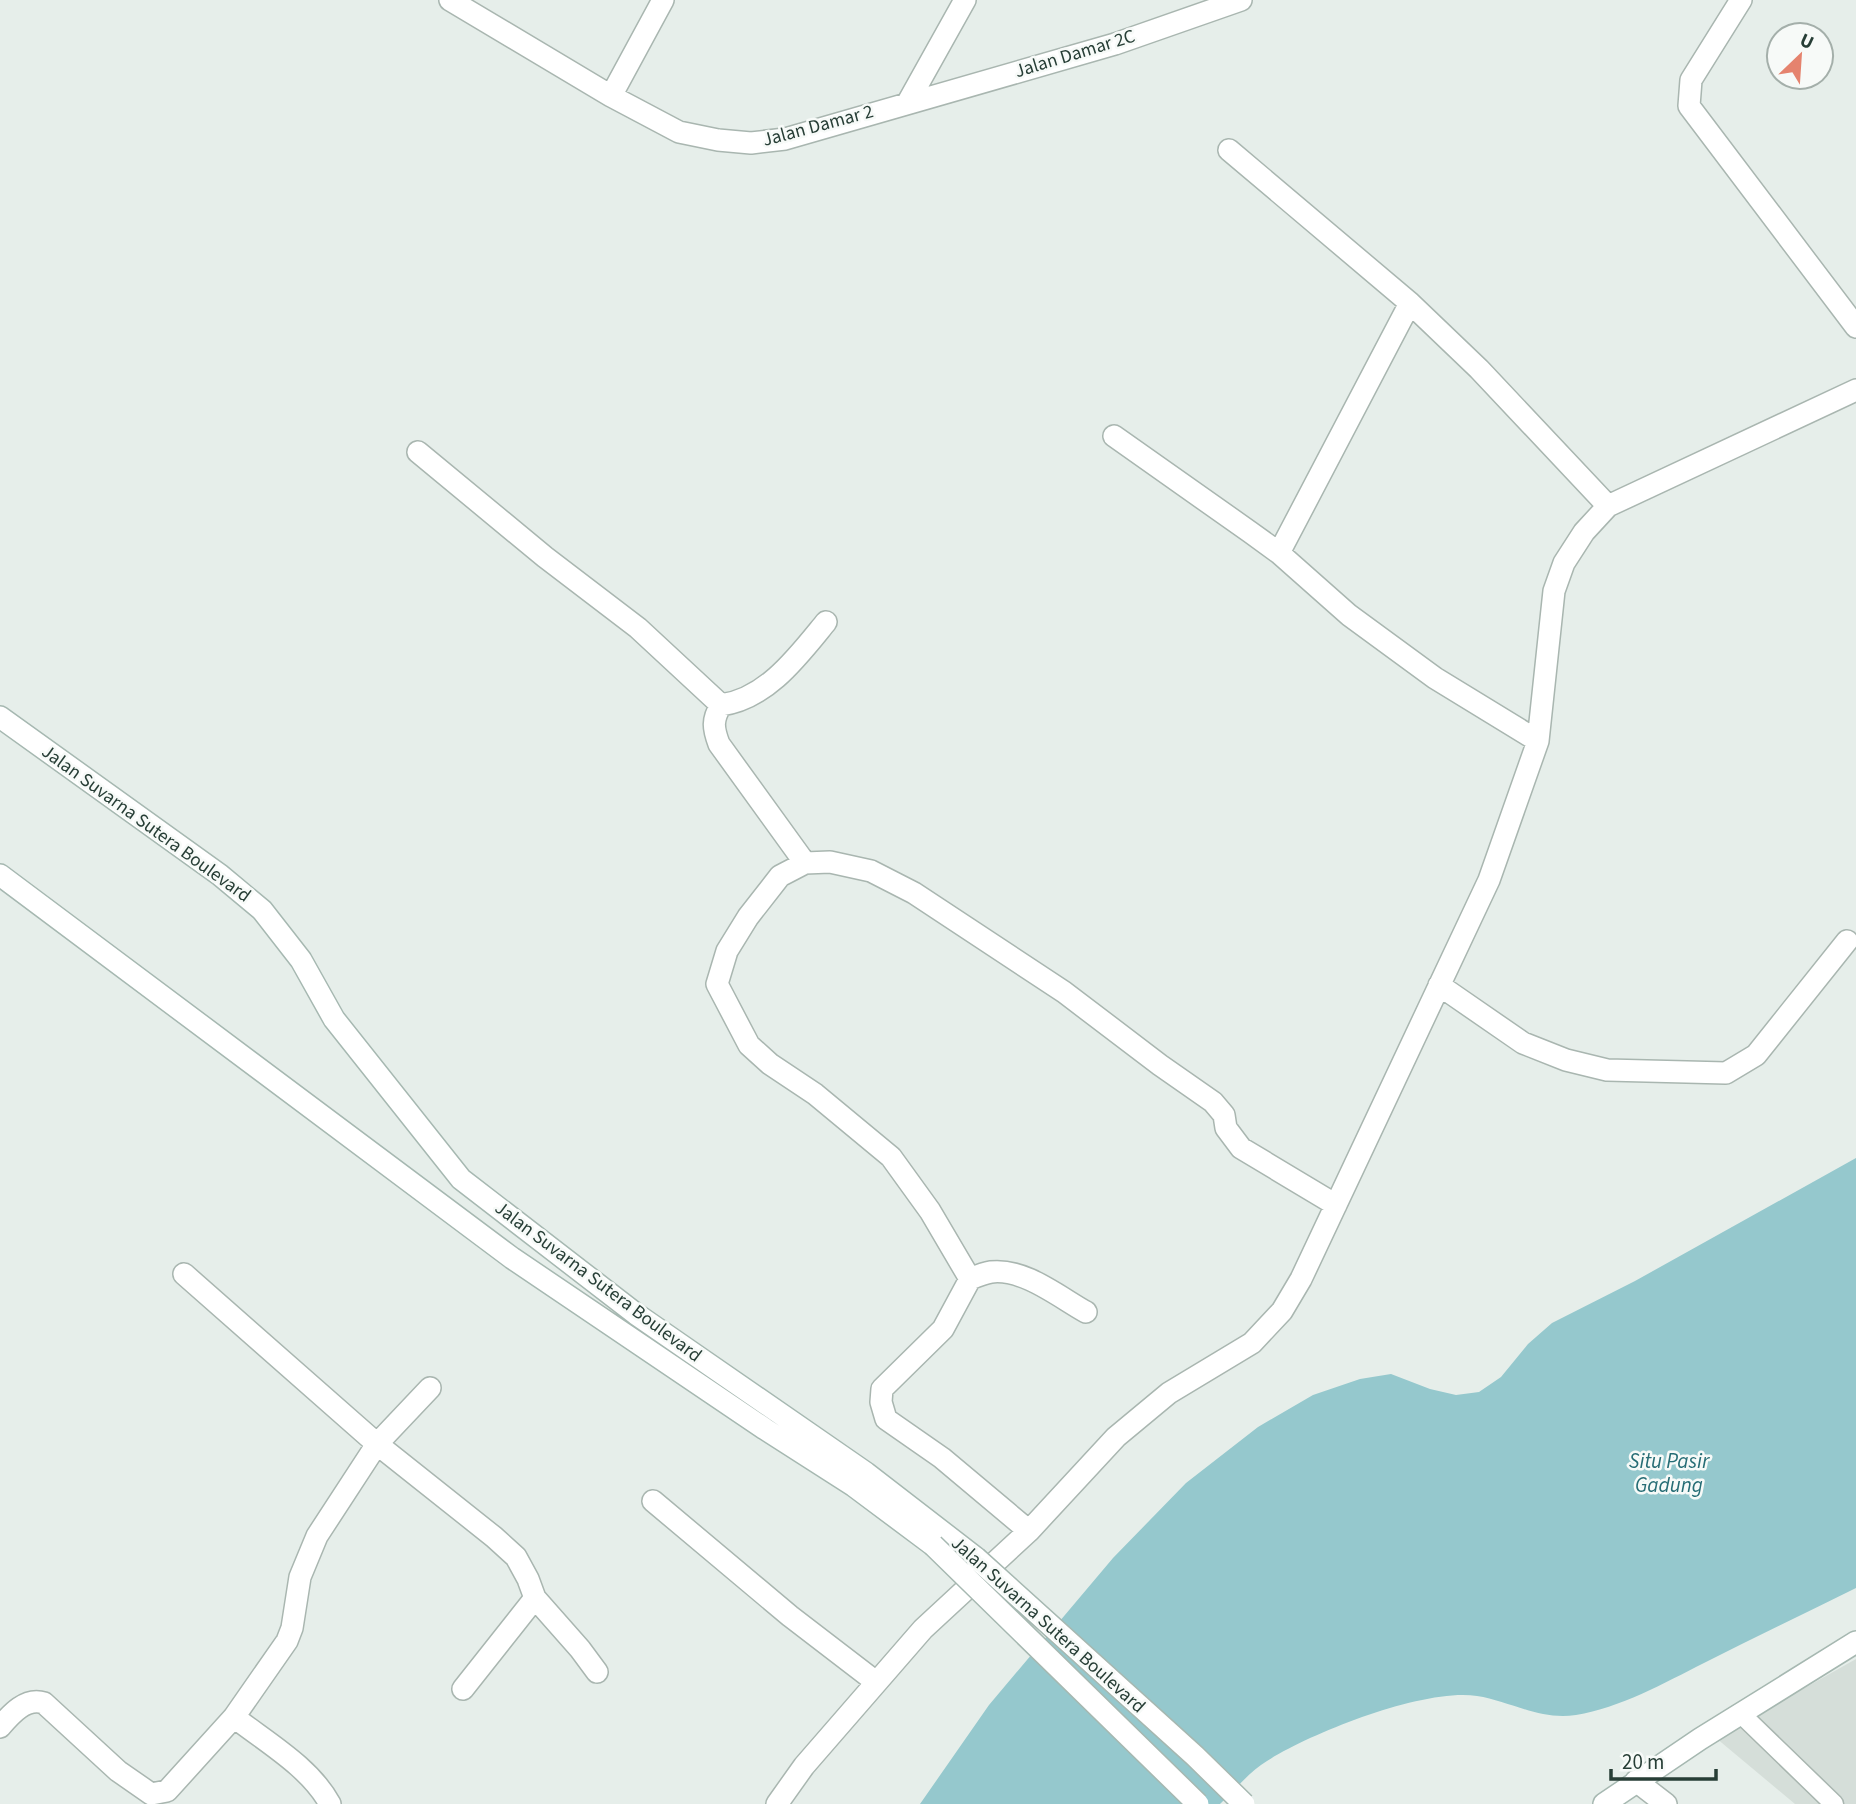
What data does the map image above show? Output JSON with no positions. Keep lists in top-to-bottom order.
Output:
{
  "streets": {
    "street": ["Jalan Damar 2C", "Jalan Damar 2", "Jalan Suvarna Sutera Boulevard"]
  },
  "crossings": [
    ["Jalan Damar 2C", "Jalan Damar 2"]
  ],
  "water": ["Situ Pasir Gadung"],
  "scale_bar": "20 m",
  "north": "top right"
}
